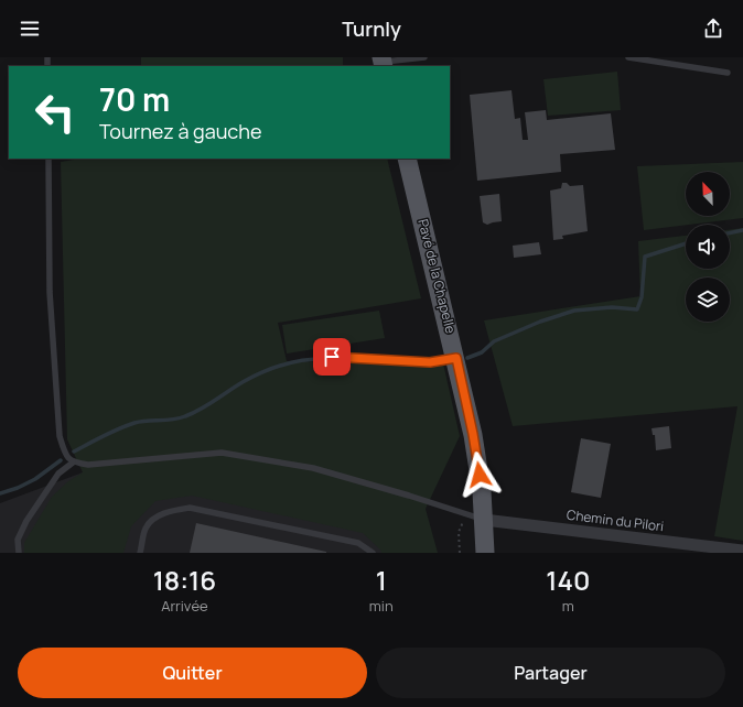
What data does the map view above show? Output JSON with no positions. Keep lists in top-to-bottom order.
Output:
{
  "streets": {
    "main road": ["Pavé de la Chapelle"],
    "street": ["Chemin du Pilori"]
  },
  "crossings": [
    ["Pavé de la Chapelle", "Chemin du Pilori"]
  ],
  "north": "top left",
  "page": {
    "header": "Turnly",
    "turn": ["70 m", "Tournez à gauche"],
    "eta": [
      "18:16",
      "Arrivée",
      "1",
      "min",
      "140",
      "m"
    ],
    "buttons": ["Quitter", "Partager"]
  }
}
